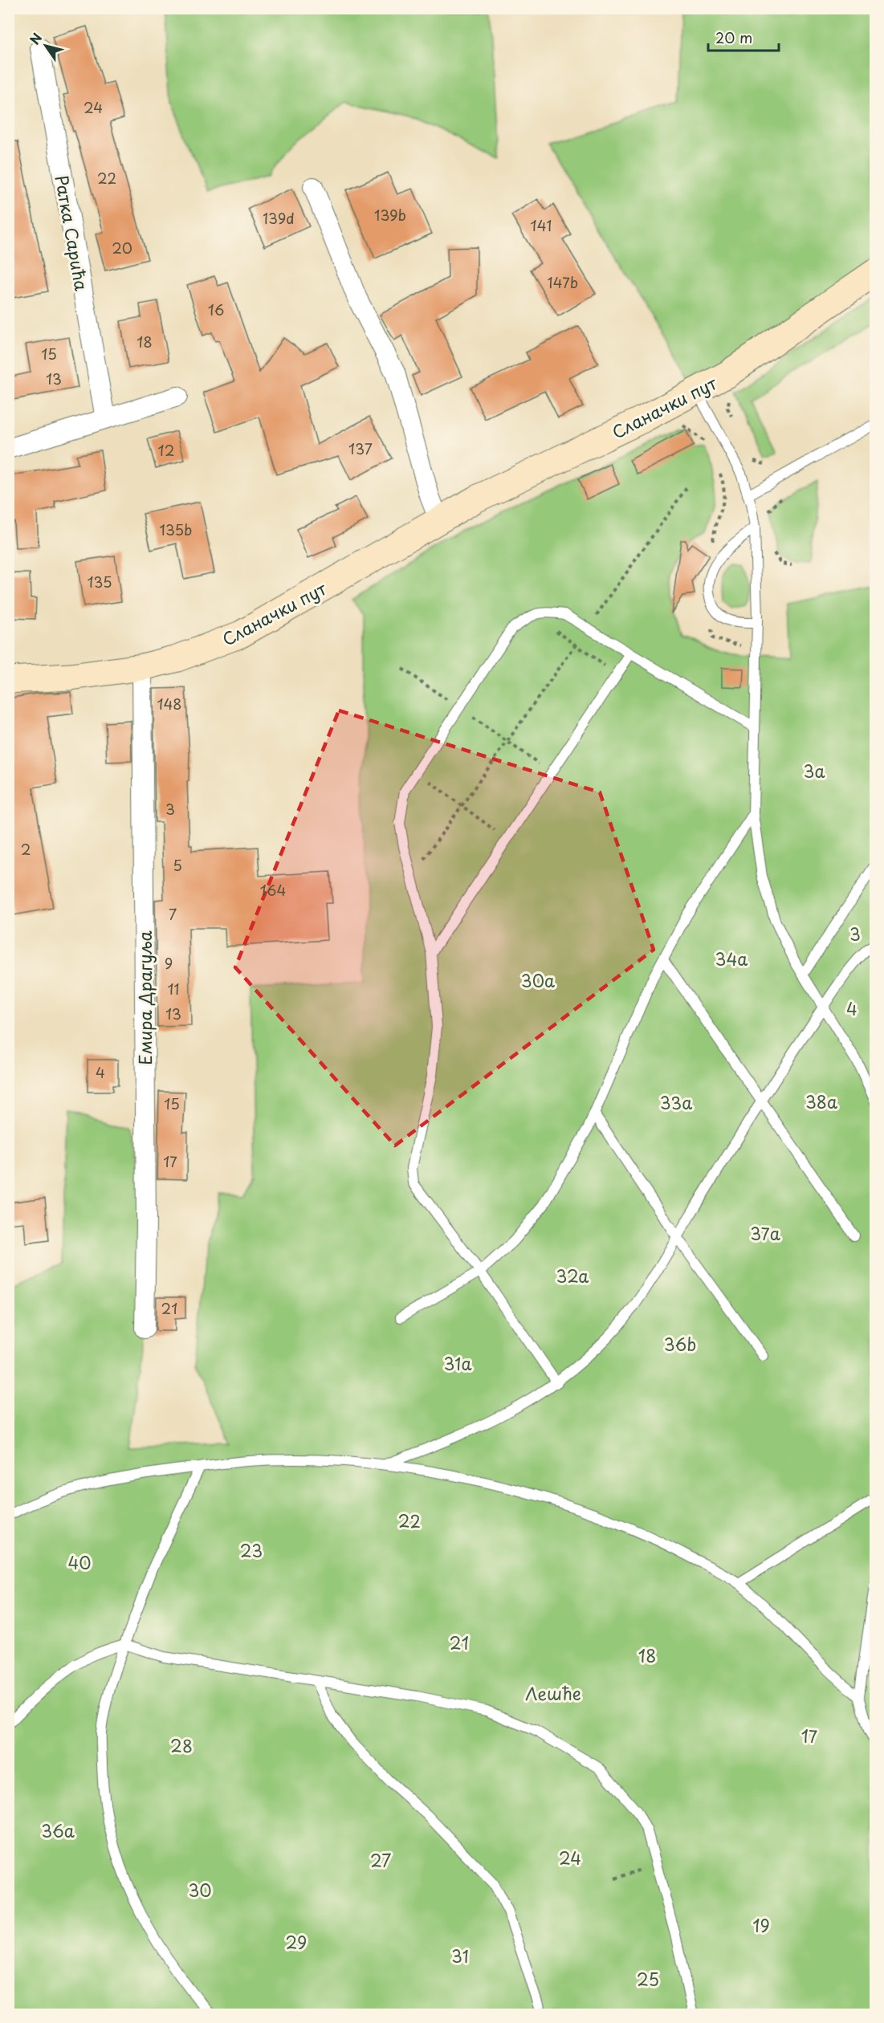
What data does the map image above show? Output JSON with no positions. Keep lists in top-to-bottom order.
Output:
{
  "streets": {
    "street": ["Ратка Сарића", "Сланачки пут", "Емира Драгуља"]
  },
  "crossings": [
    ["Сланачки пут", "Емира Драгуља"]
  ],
  "parks": [
    "3a",
    "3",
    "34a",
    "30a",
    "4",
    "38a",
    "33a",
    "37a",
    "32a",
    "36b",
    "31a",
    "22",
    "23",
    "40",
    "21",
    "18",
    "Лешће",
    "17",
    "28",
    "36a",
    "24",
    "27",
    "30",
    "19",
    "29",
    "31",
    "25"
  ],
  "house_numbers": [
    "24",
    "22",
    "139b",
    "139d",
    "141",
    "20",
    "147b",
    "16",
    "18",
    "15",
    "13",
    "137",
    "12",
    "135b",
    "135",
    "148",
    "3",
    "2",
    "5",
    "164",
    "7",
    "9",
    "11",
    "13",
    "4",
    "15",
    "17",
    "21"
  ],
  "scale_bar": "20 m",
  "north": "top left"
}
